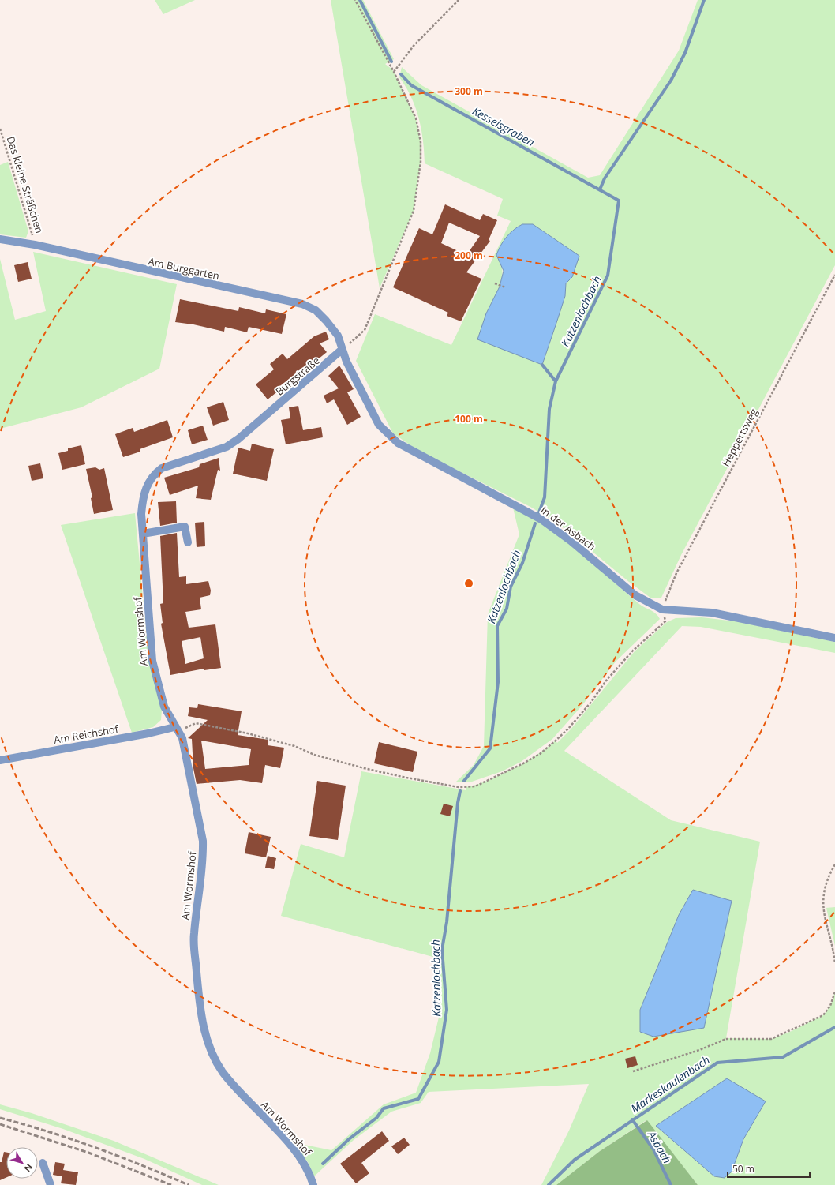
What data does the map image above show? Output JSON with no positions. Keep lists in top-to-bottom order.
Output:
{
  "streets": {
    "street": [
      "Am Burggarten",
      "Burgstraße",
      "In der Asbach",
      "Am Wormshof",
      "Am Reichshof"
    ],
    "path": ["Das kleine Sträßchen", "Heppertsweg"]
  },
  "crossings": [
    ["Das kleine Sträßchen", "Am Burggarten"],
    ["Am Burggarten", "Burgstraße"],
    ["Am Burggarten", "In der Asbach"],
    ["Burgstraße", "In der Asbach"],
    ["Burgstraße", "Am Wormshof"],
    ["Heppertsweg", "In der Asbach"],
    ["Am Wormshof", "Am Reichshof"]
  ],
  "water": [
    "Kesselsgraben",
    "Katzenlochbach",
    "Markeskaulenbach",
    "Asbach"
  ],
  "scale_bar": "50 m",
  "north": "bottom right",
  "rings": ["300 m", "200 m", "100 m"]
}
